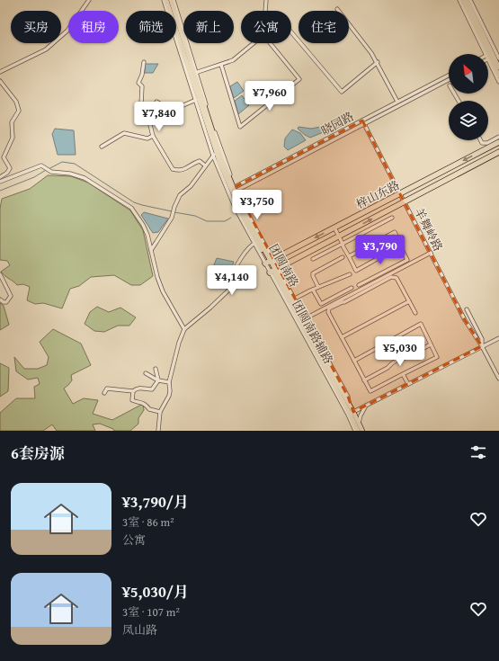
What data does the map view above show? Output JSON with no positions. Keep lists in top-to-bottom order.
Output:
{
  "streets": {
    "highway": ["梓山东路"],
    "main road": ["团圆南路"],
    "street": ["晓园路", "羊舞岭路"]
  },
  "crossings": [
    ["晓园路", "羊舞岭路"],
    ["晓园路", "团圆南路"],
    ["梓山东路", "羊舞岭路"],
    ["梓山东路", "团圆南路"]
  ],
  "north": "top left",
  "page": {
    "chip": [
      "买房",
      "租房",
      "筛选",
      "新上",
      "公寓",
      "住宅"
    ],
    "price": [
      "¥7,960",
      "¥7,840",
      "¥3,750",
      "¥3,790",
      "¥4,140",
      "¥5,030"
    ],
    "heading": "6套房源",
    "list": [
      {
        "name": "¥3,790/月",
        "note": "3室 · 86 m² · 公寓"
      },
      {
        "name": "¥5,030/月",
        "note": "3室 · 107 m² · 凤山路"
      }
    ]
  }
}
